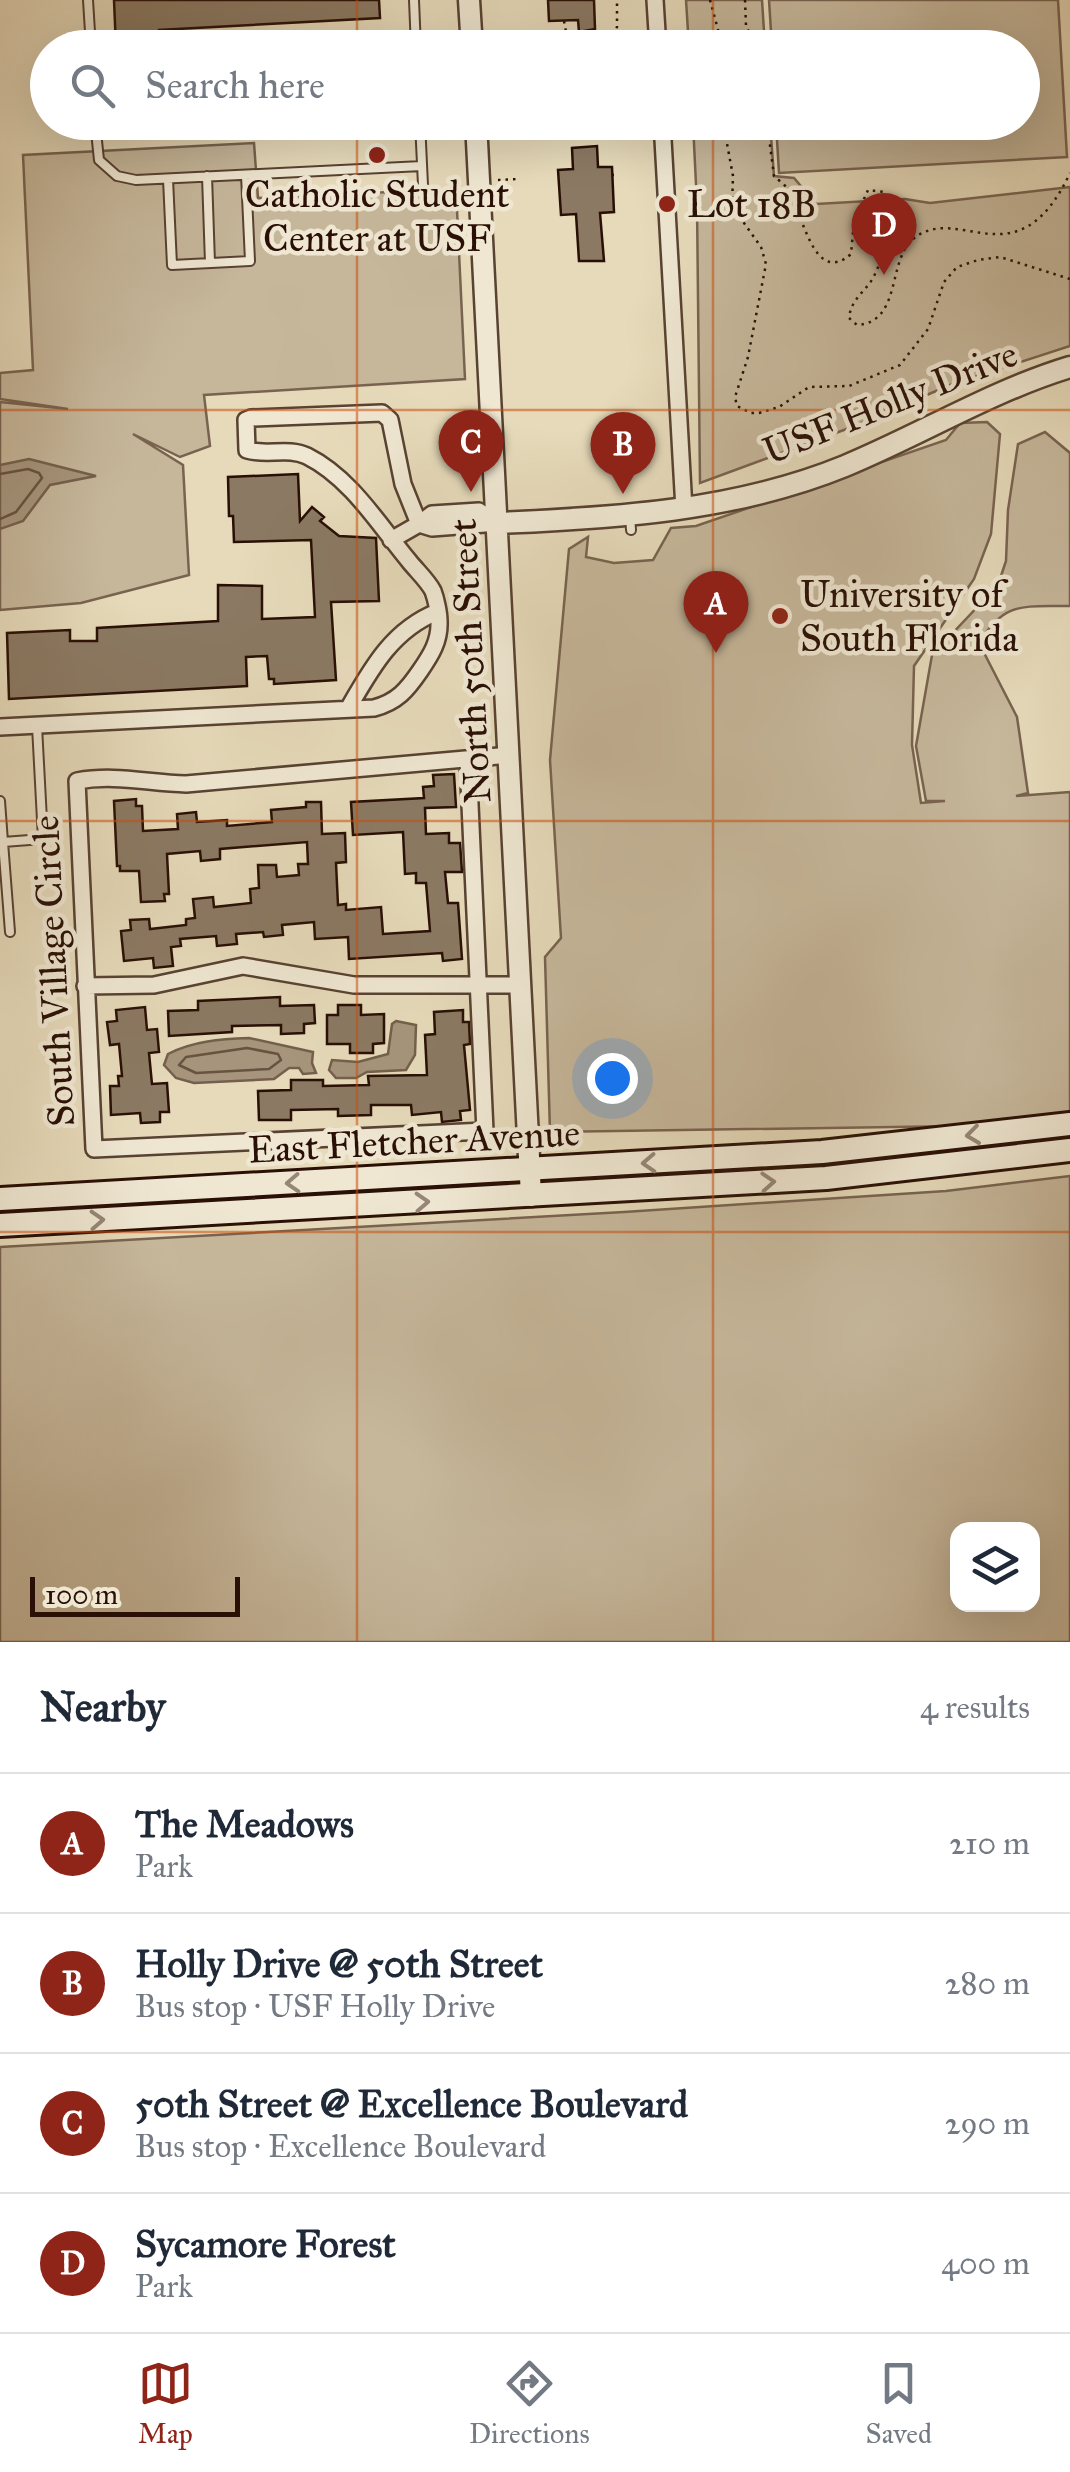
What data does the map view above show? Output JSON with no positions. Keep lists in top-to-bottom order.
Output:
{
  "streets": {
    "main road": ["East Fletcher Avenue"],
    "street": ["USF Holly Drive", "North 50th Street", "South Village Circle"]
  },
  "crossings": [
    ["USF Holly Drive", "North 50th Street"],
    ["North 50th Street", "South Village Circle"],
    ["North 50th Street", "East Fletcher Avenue"]
  ],
  "places": ["Catholic Student Center at USF", "Lot 18B", "University of South Florida"],
  "scale_bar": "100 m",
  "page": {
    "search": "Search here",
    "pins": [
      "D",
      "C",
      "B",
      "A"
    ],
    "scale": "100 m",
    "heading": ["Nearby", "4 results"],
    "list": [
      {
        "mark": "A",
        "name": "The Meadows",
        "note": "Park",
        "value": "210 m"
      },
      {
        "mark": "B",
        "name": "Holly Drive @ 50th Street",
        "note": "Bus stop · USF Holly Drive",
        "value": "280 m"
      },
      {
        "mark": "C",
        "name": "50th Street @ Excellence Boulevard",
        "note": "Bus stop · Excellence Boulevard",
        "value": "290 m"
      },
      {
        "mark": "D",
        "name": "Sycamore Forest",
        "note": "Park",
        "value": "400 m"
      }
    ],
    "nav": ["Map", "Directions", "Saved"]
  }
}
